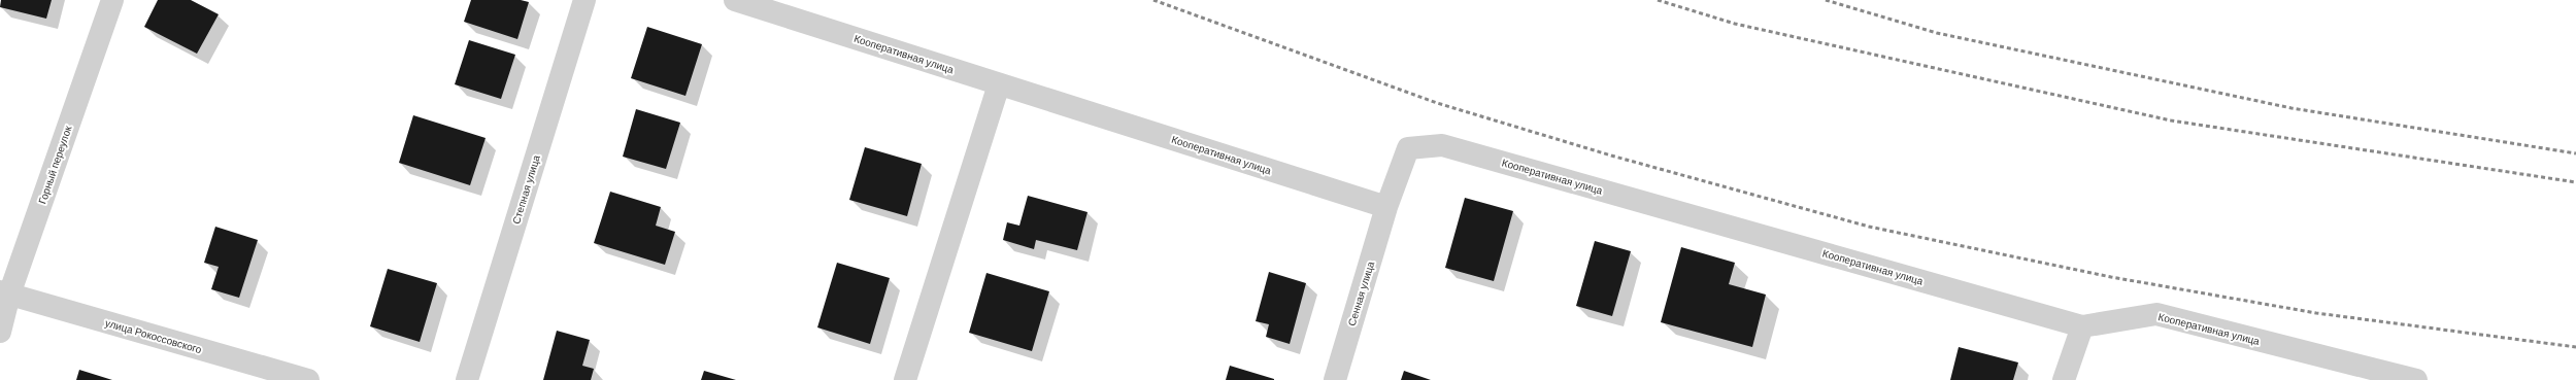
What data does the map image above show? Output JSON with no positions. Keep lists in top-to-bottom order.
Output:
{
  "streets": {
    "street": [
      "Кооперативная улица",
      "Горный переулок",
      "Степная улица",
      "Сенная улица",
      "улица Рокоссовского"
    ]
  },
  "crossings": [
    ["Кооперативная улица", "Сенная улица"],
    ["Горный переулок", "улица Рокоссовского"]
  ]
}
